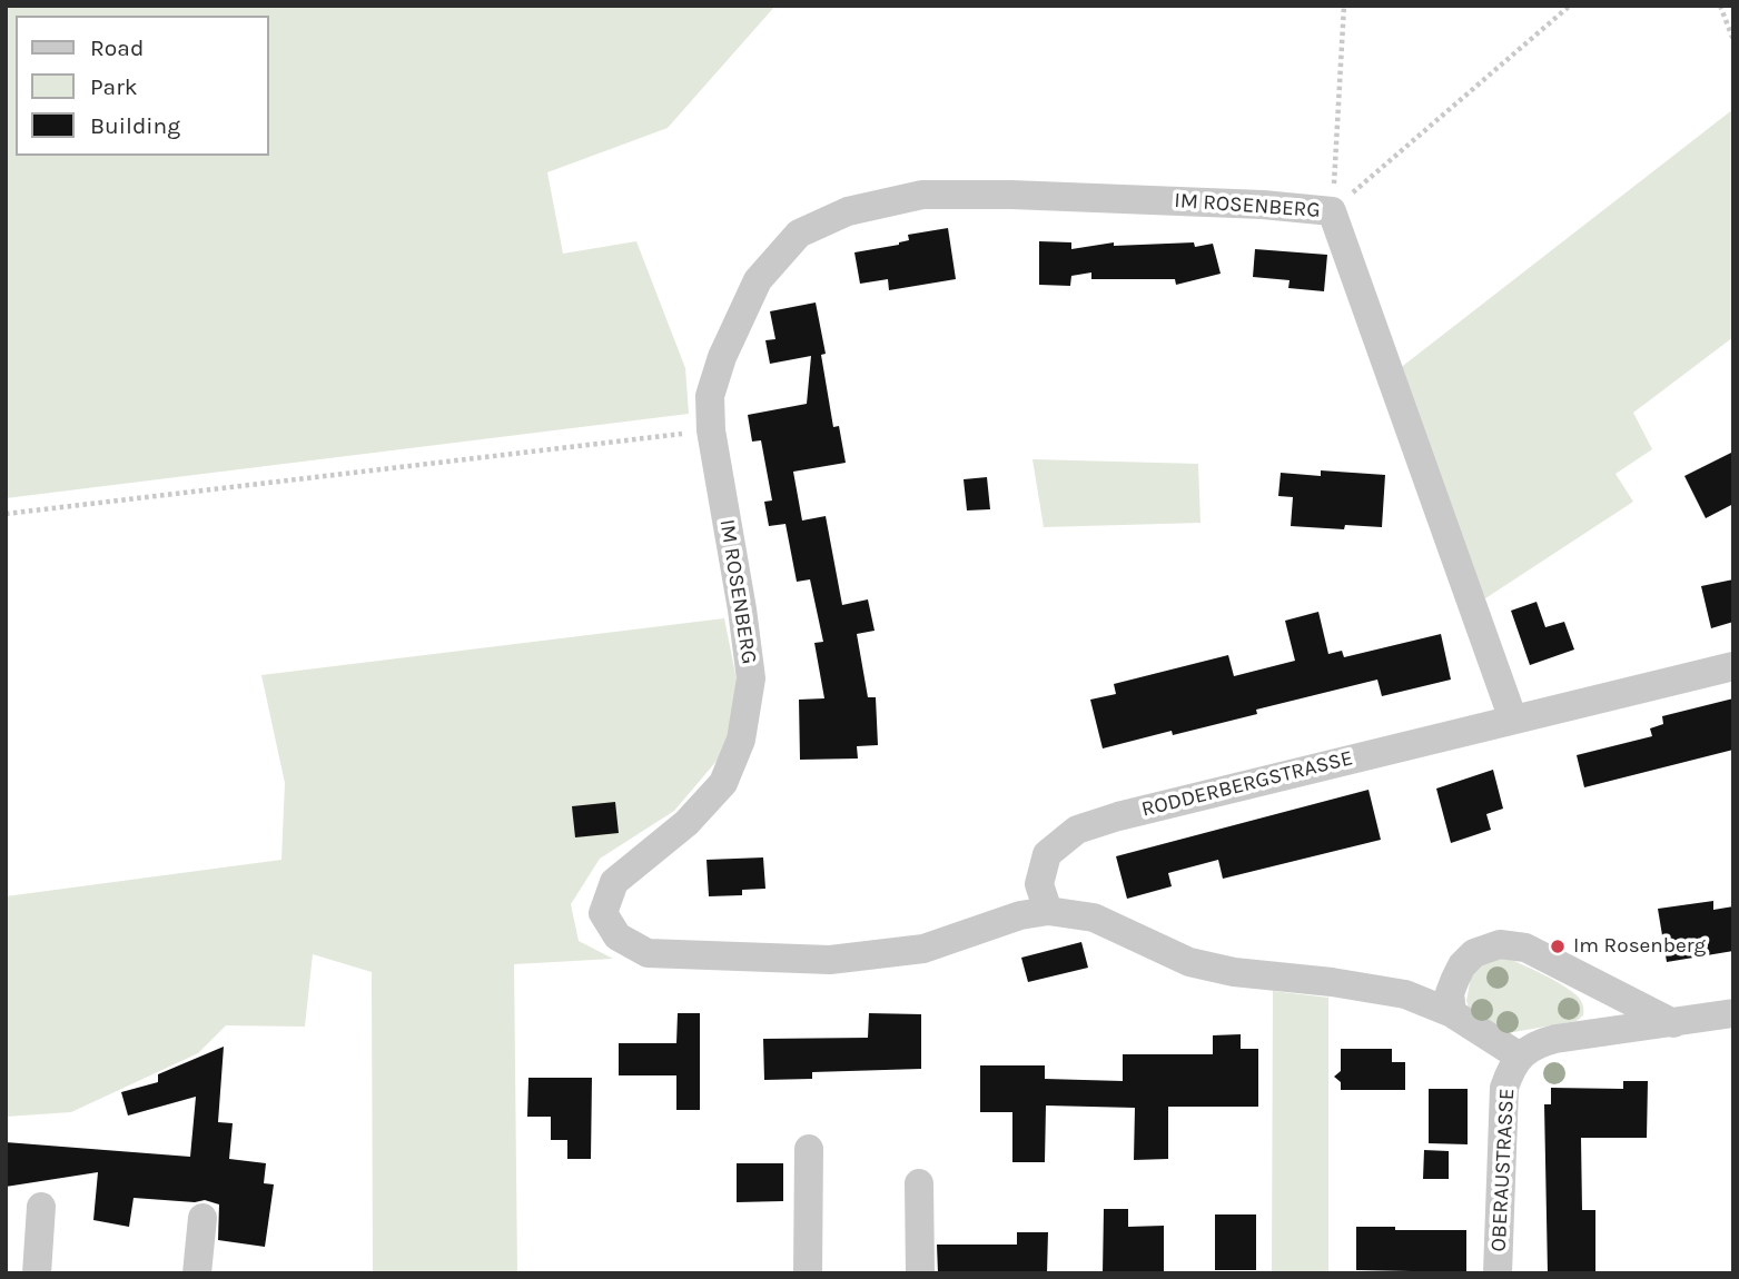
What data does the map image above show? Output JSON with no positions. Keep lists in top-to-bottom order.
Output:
{
  "streets": {
    "street": ["IM ROSENBERG", "RODDERBERGSTRASSE", "OBERAUSTRASSE"]
  },
  "crossings": [
    ["IM ROSENBERG", "RODDERBERGSTRASSE"],
    ["IM ROSENBERG", "OBERAUSTRASSE"]
  ],
  "places": ["Im Rosenberg"],
  "legend": ["Road", "Park", "Building"]
}
